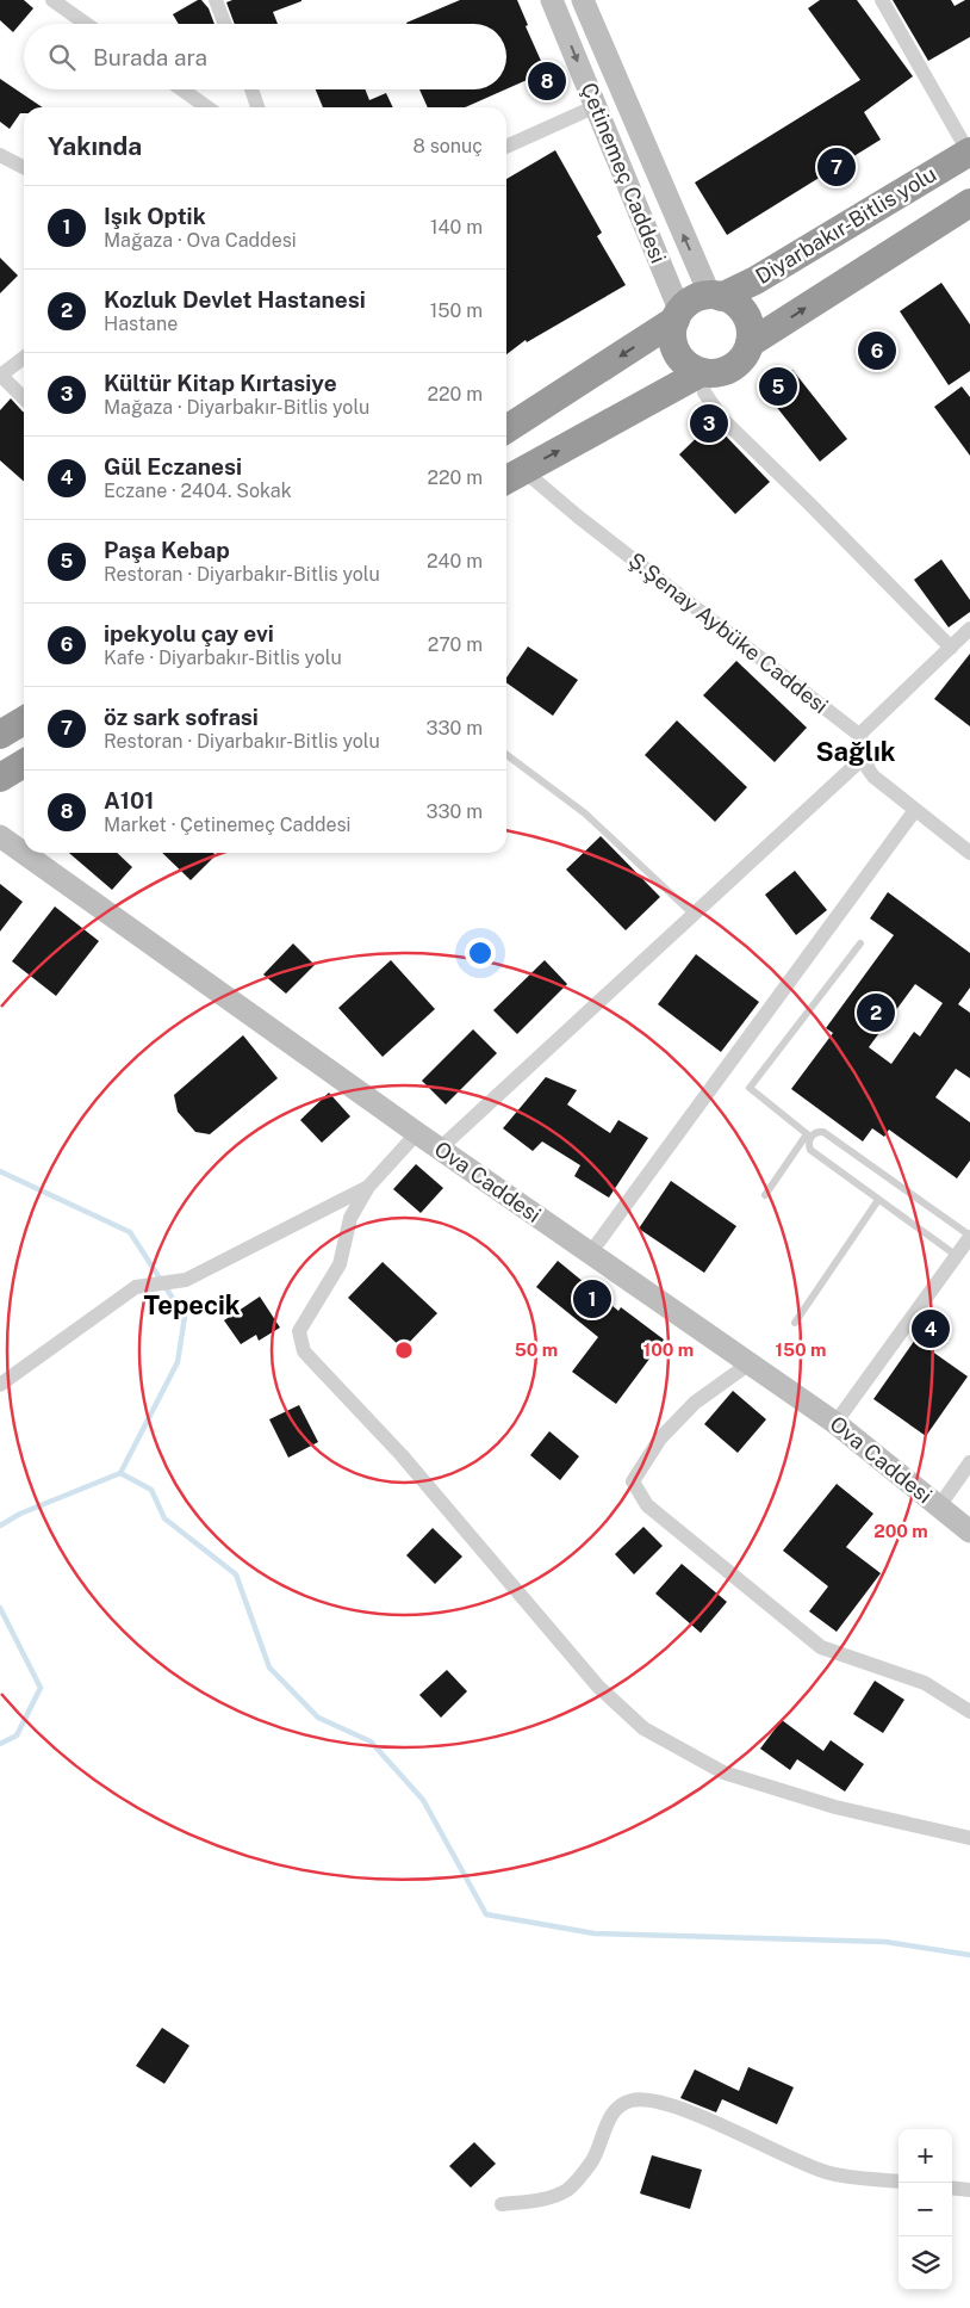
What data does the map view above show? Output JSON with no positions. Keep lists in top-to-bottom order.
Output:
{
  "streets": {
    "highway": ["Diyarbakır-Bitlis yolu"],
    "street": ["Çetinemeç Caddesi", "Ş.Şenay Aybüke Caddesi", "Ova Caddesi"]
  },
  "crossings": [
    ["Çetinemeç Caddesi", "Diyarbakır-Bitlis yolu"]
  ],
  "districts": ["Sağlık", "Tepecik"],
  "page": {
    "search": "Burada ara",
    "pins": [
      "8",
      "7",
      "6",
      "5",
      "3",
      "2",
      "1",
      "4"
    ],
    "heading": ["Yakında", "8 sonuç"],
    "list": [
      {
        "mark": "1",
        "name": "Işık Optik",
        "note": "Mağaza · Ova Caddesi",
        "value": "140 m"
      },
      {
        "mark": "2",
        "name": "Kozluk Devlet Hastanesi",
        "note": "Hastane",
        "value": "150 m"
      },
      {
        "mark": "3",
        "name": "Kültür Kitap Kırtasiye",
        "note": "Mağaza · Diyarbakır-Bitlis yolu",
        "value": "220 m"
      },
      {
        "mark": "4",
        "name": "Gül Eczanesi",
        "note": "Eczane · 2404. Sokak",
        "value": "220 m"
      },
      {
        "mark": "5",
        "name": "Paşa Kebap",
        "note": "Restoran · Diyarbakır-Bitlis yolu",
        "value": "240 m"
      },
      {
        "mark": "6",
        "name": "ipekyolu çay evi",
        "note": "Kafe · Diyarbakır-Bitlis yolu",
        "value": "270 m"
      },
      {
        "mark": "7",
        "name": "öz sark sofrasi",
        "note": "Restoran · Diyarbakır-Bitlis yolu",
        "value": "330 m"
      },
      {
        "mark": "8",
        "name": "A101",
        "note": "Market · Çetinemeç Caddesi",
        "value": "330 m"
      }
    ],
    "map_buttons": ["+", "−"]
  },
  "rings": [
    "50 m",
    "100 m",
    "150 m",
    "200 m"
  ]
}
